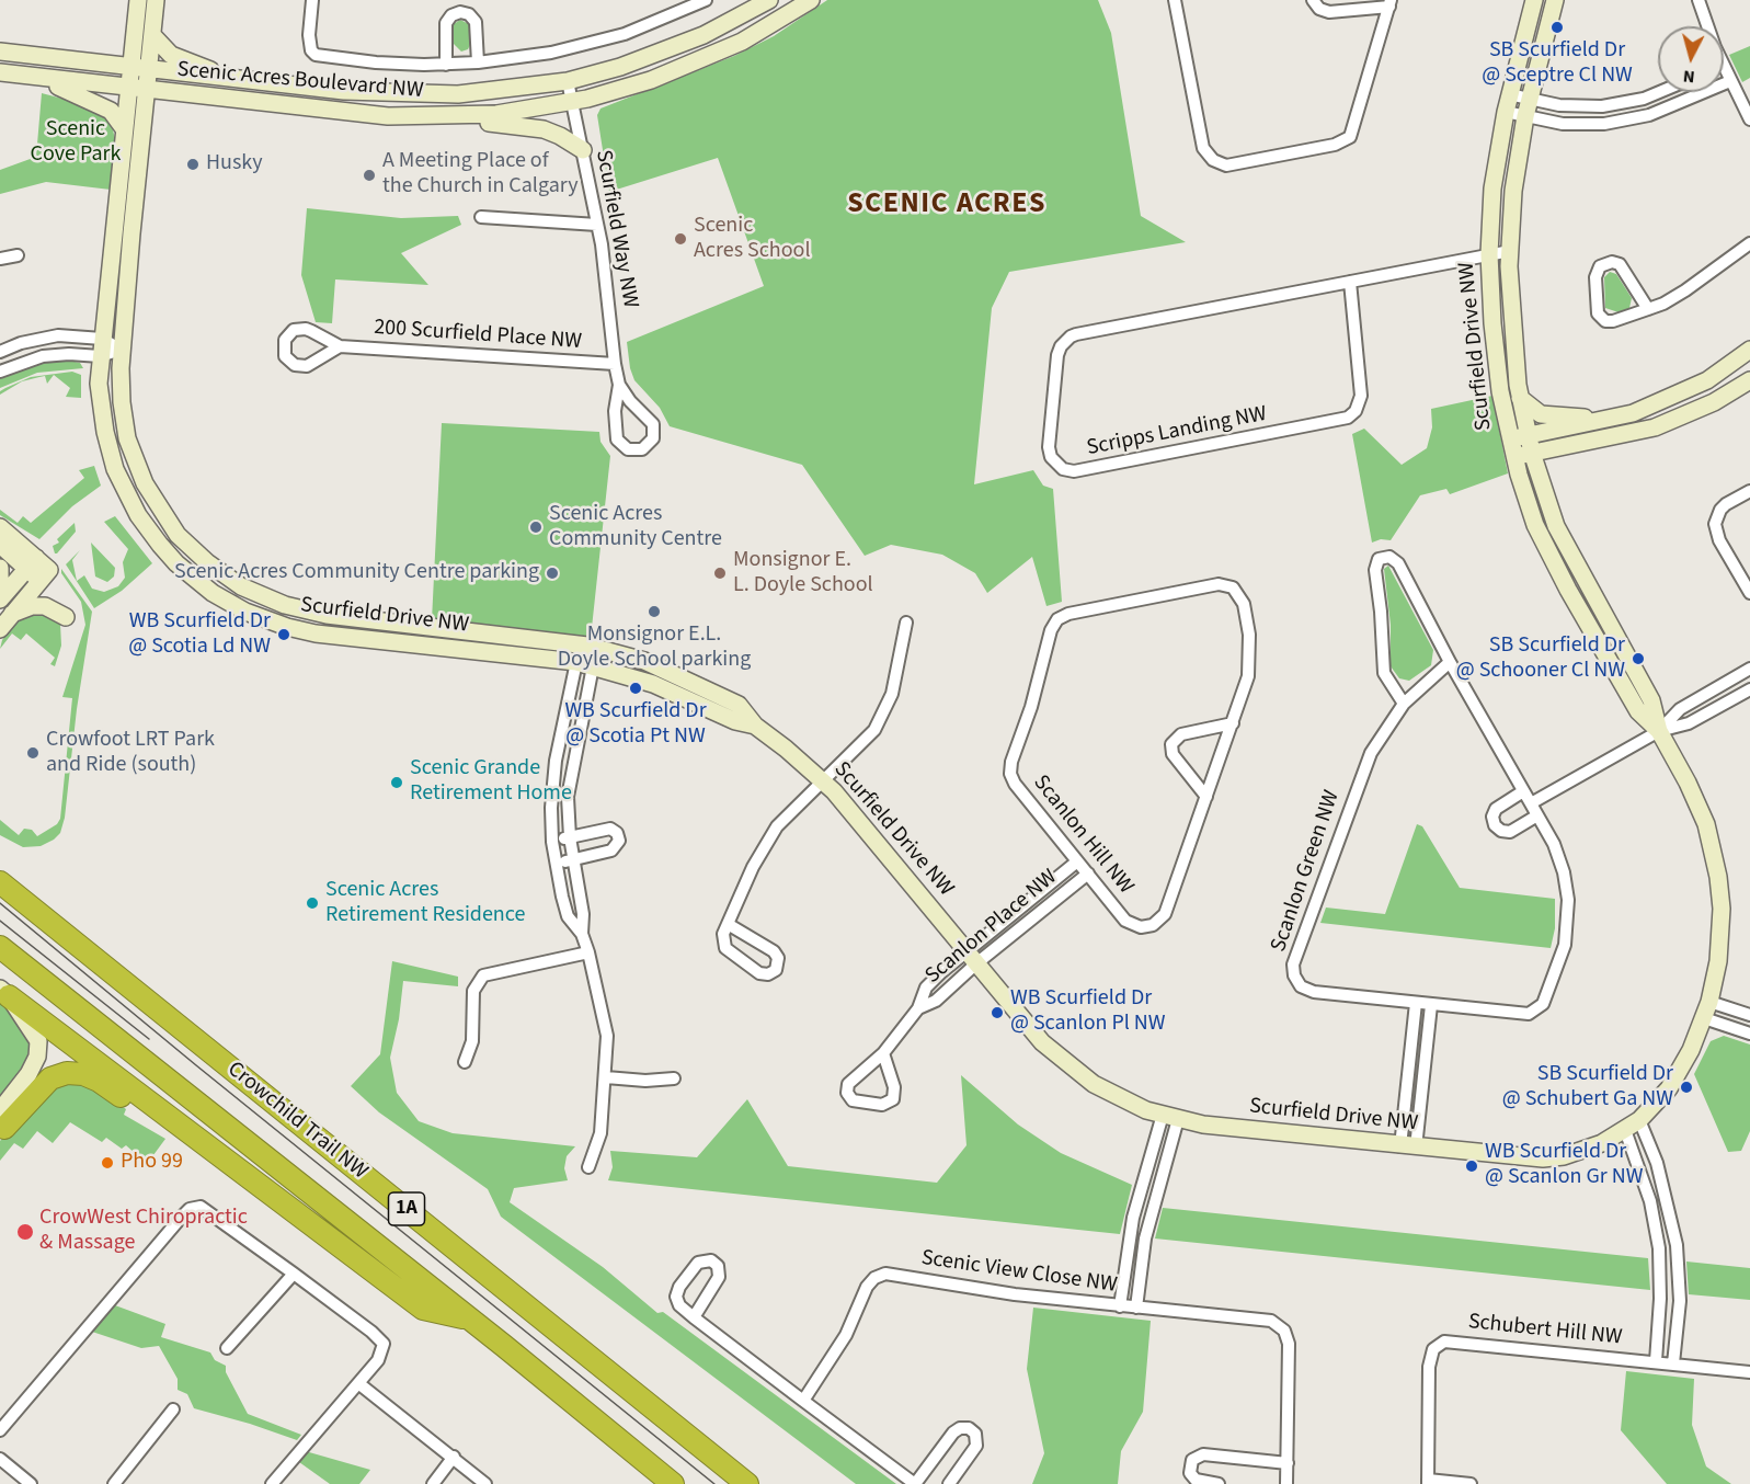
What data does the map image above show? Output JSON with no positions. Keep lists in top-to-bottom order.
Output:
{
  "streets": {
    "highway": ["Crowchild Trail NW", "1A"],
    "street": [
      "Scenic Acres Boulevard NW",
      "Scurfield Way NW",
      "200 Scurfield Place NW",
      "Scurfield Drive NW",
      "Scripps Landing NW",
      "Scanlon Hill NW",
      "Scanlon Green NW",
      "Scanlon Place NW",
      "Scenic View Close NW",
      "Schubert Hill NW"
    ]
  },
  "crossings": [
    ["Scenic Acres Boulevard NW", "Scurfield Way NW"],
    ["Scenic Acres Boulevard NW", "Scurfield Drive NW"],
    ["Scurfield Way NW", "200 Scurfield Place NW"],
    ["Scurfield Drive NW", "Scripps Landing NW"],
    ["Scurfield Drive NW", "Scanlon Place NW"],
    ["Scanlon Hill NW", "Scanlon Place NW"]
  ],
  "districts": ["SCENIC ACRES"],
  "parks": ["Scenic Cove Park"],
  "places": [
    "SB Scurfield Dr @ Sceptre Cl NW",
    "Husky",
    "A Meeting Place of the Church in Calgary",
    "Scenic Acres School",
    "Scenic Acres Community Centre",
    "Scenic Acres Community Centre parking",
    "Monsignor E. L. Doyle School",
    "Monsignor E.L. Doyle School parking",
    "WB Scurfield Dr @ Scotia Ld NW",
    "SB Scurfield Dr @ Schooner Cl NW",
    "WB Scurfield Dr @ Scotia Pt NW",
    "Crowfoot LRT Park and Ride (south)",
    "Scenic Grande Retirement Home",
    "Scenic Acres Retirement Residence",
    "WB Scurfield Dr @ Scanlon Pl NW",
    "SB Scurfield Dr @ Schubert Ga NW",
    "Pho 99",
    "WB Scurfield Dr @ Scanlon Gr NW",
    "CrowWest Chiropractic & Massage"
  ],
  "north": "bottom"
}
